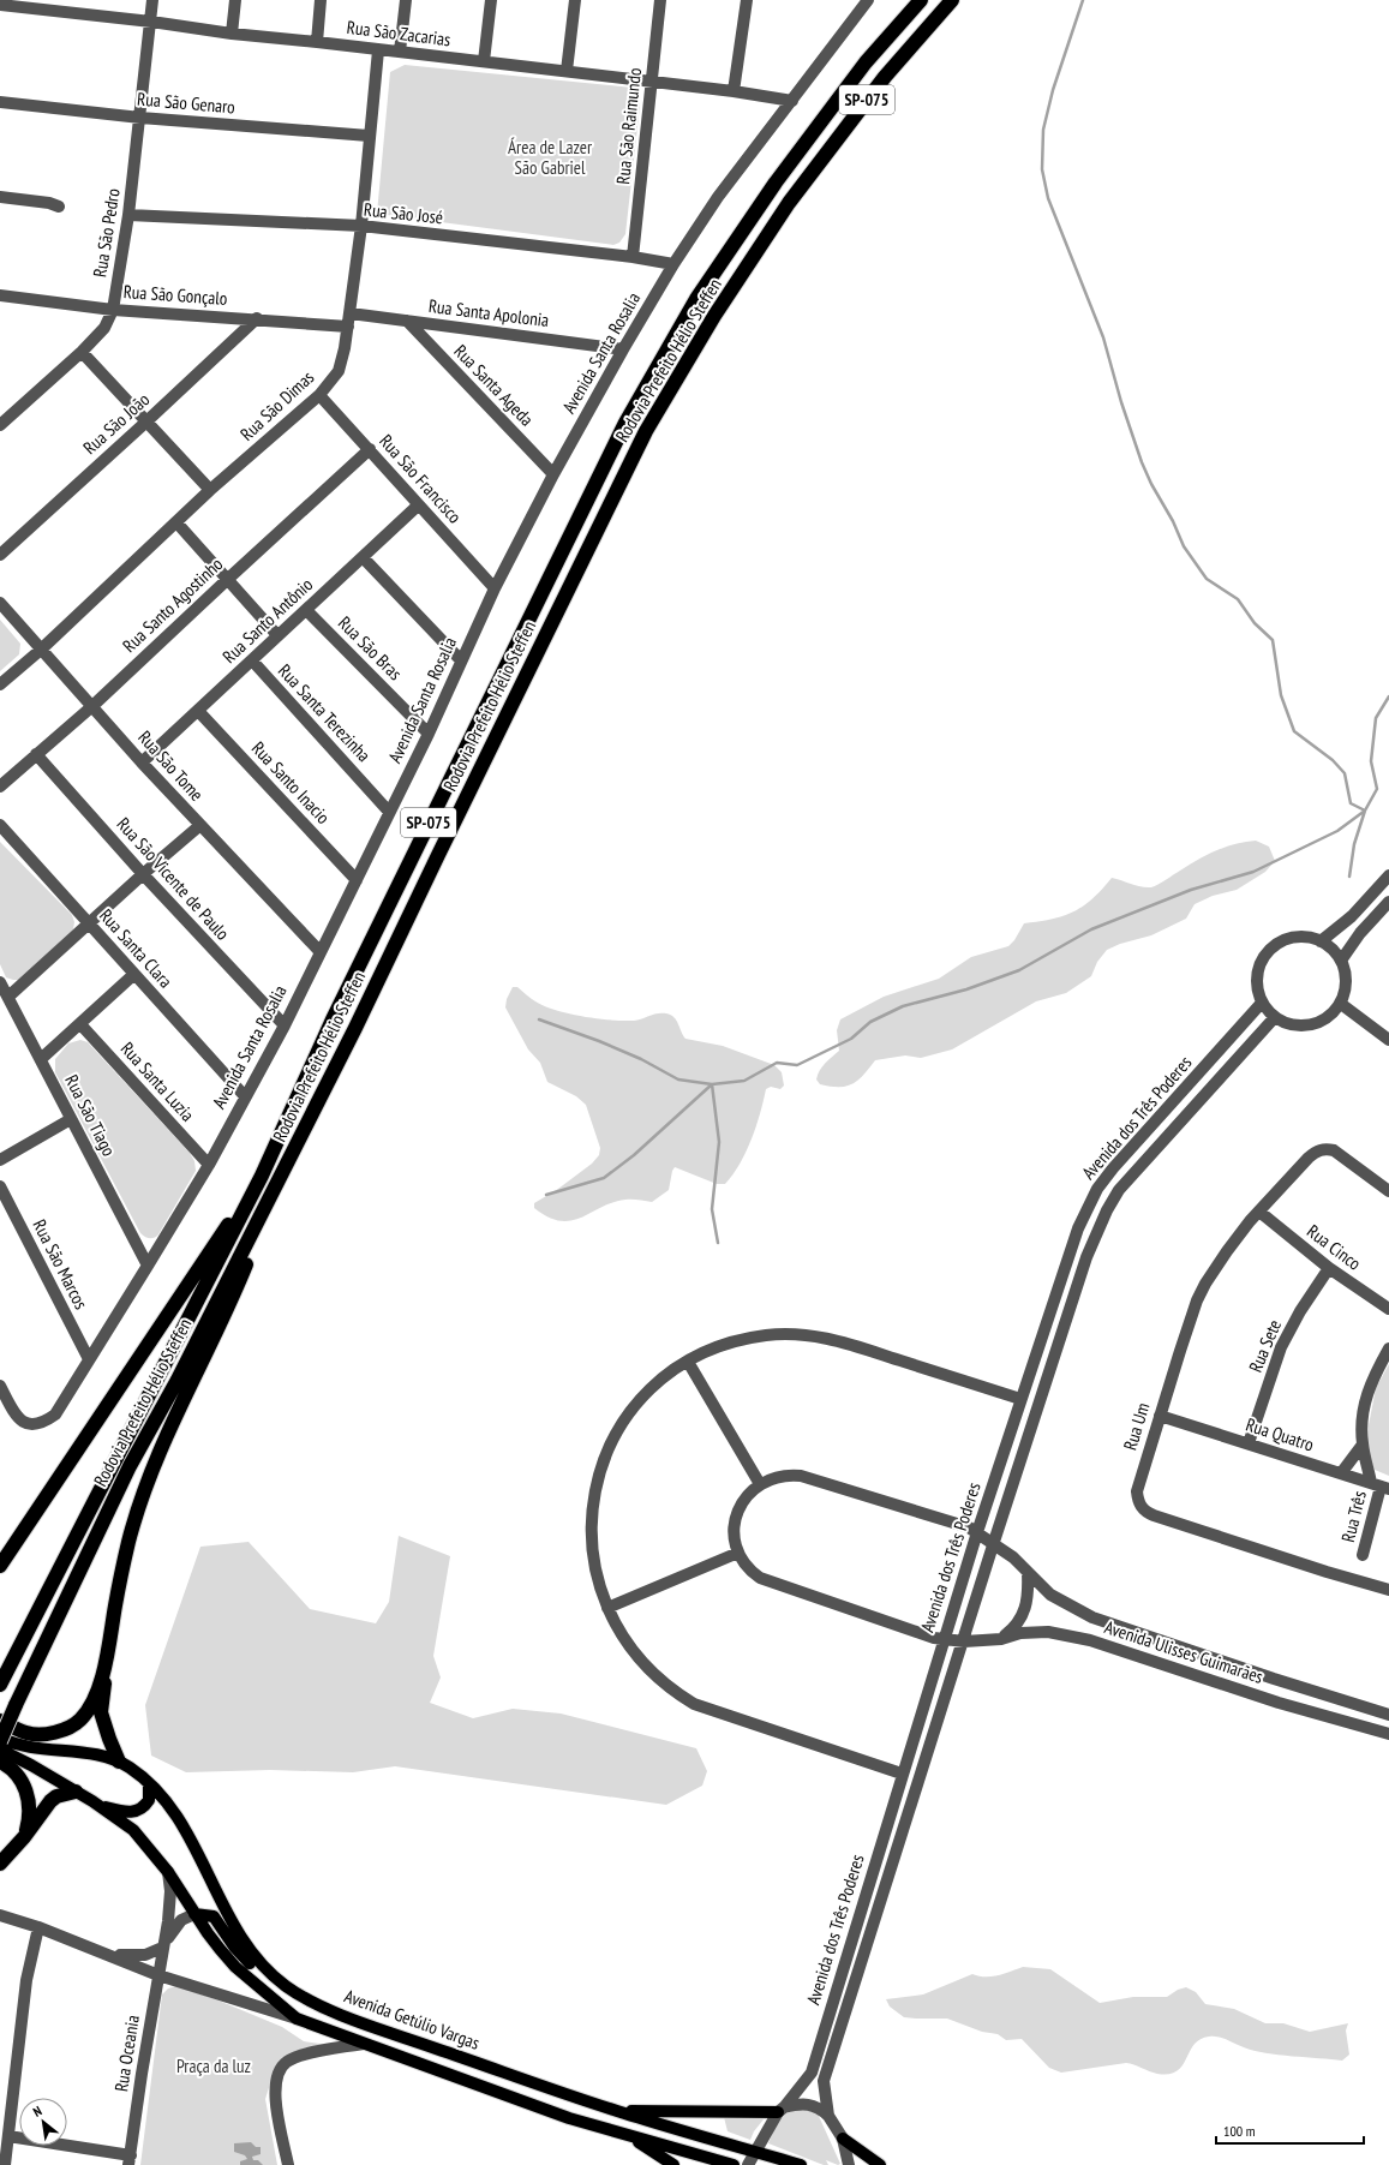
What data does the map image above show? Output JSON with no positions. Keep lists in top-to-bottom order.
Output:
{
  "streets": {
    "highway": ["SP-075", "Rodovia Prefeito Hélio Steffen"],
    "main road": ["Avenida Getúlio Vargas"],
    "street": [
      "Rua São Zacarias",
      "Rua São Genaro",
      "Rua São Raimundo",
      "Rua São José",
      "Rua São Pedro",
      "Rua São Gonçalo",
      "Rua Santa Apolonia",
      "Avenida Santa Rosalia",
      "Rua Santa Ageda",
      "Rua São Dimas",
      "Rua São João",
      "Rua São Francisco",
      "Rua Santo Agostinho",
      "Rua Santo Antônio",
      "Rua São Bras",
      "Rua Santa Terezinha",
      "Rua São Tome",
      "Rua Santo Inacio",
      "Rua São Vicente de Paulo",
      "Rua Santa Clara",
      "Rua Santa Luzia",
      "Rua São Tiago",
      "Avenida dos Três Poderes",
      "Rua Cinco",
      "Rua São Marcos",
      "Rua Sete",
      "Rua Um",
      "Rua Quatro",
      "Rua Três",
      "Avenida Ulisses Guimarães",
      "Rua Oceania"
    ]
  },
  "crossings": [
    ["Rua São Zacarias", "Rua São Raimundo"],
    ["Rua São Zacarias", "Rua São Pedro"],
    ["Rua São Zacarias", "Avenida Santa Rosalia"],
    ["Rua São Zacarias", "Rua São Dimas"],
    ["Rua São Genaro", "Rua São Pedro"],
    ["Rua São Genaro", "Rua São Dimas"],
    ["Rua São Raimundo", "Rua São José"],
    ["Rua São José", "Rua São Pedro"],
    ["Rua São José", "Avenida Santa Rosalia"],
    ["Rua São José", "Rua São Dimas"],
    ["Rua São Pedro", "Rua São Gonçalo"],
    ["Rua São Gonçalo", "Rua São Dimas"],
    ["Rua São Gonçalo", "Rua São João"],
    ["Rua Santa Apolonia", "Avenida Santa Rosalia"],
    ["Rua Santa Apolonia", "Rua Santa Ageda"],
    ["Rua Santa Apolonia", "Rua São Dimas"],
    ["Avenida Santa Rosalia", "Rua Santa Ageda"],
    ["Avenida Santa Rosalia", "Rua São Francisco"],
    ["Avenida Santa Rosalia", "Rua São Bras"],
    ["Avenida Santa Rosalia", "Rua Santa Terezinha"],
    ["Avenida Santa Rosalia", "Rua São Tome"],
    ["Avenida Santa Rosalia", "Rua Santo Inacio"],
    ["Avenida Santa Rosalia", "Rua São Vicente de Paulo"],
    ["Avenida Santa Rosalia", "Rua Santa Clara"],
    ["Avenida Santa Rosalia", "Rua Santa Luzia"],
    ["Avenida Santa Rosalia", "Rua São Tiago"],
    ["Avenida Santa Rosalia", "Rua São Marcos"],
    ["Rua São Dimas", "Rua São Francisco"],
    ["Rua São Dimas", "Rua São Tome"],
    ["Rua São Francisco", "Rua Santo Agostinho"],
    ["Rua São Francisco", "Rua Santo Antônio"],
    ["Rua Santo Agostinho", "Rua São Tome"],
    ["Rua Santo Agostinho", "Rua São Vicente de Paulo"],
    ["Rua Santo Antônio", "Rua São Bras"],
    ["Rua Santo Antônio", "Rua Santa Terezinha"],
    ["Rua Santo Antônio", "Rua São Tome"],
    ["Rua Santo Antônio", "Rua Santo Inacio"],
    ["Avenida dos Três Poderes", "Avenida Ulisses Guimarães"],
    ["Avenida dos Três Poderes", "Avenida Getúlio Vargas"],
    ["Rua Cinco", "Rua Sete"],
    ["Rua Cinco", "Rua Um"],
    ["Rua Sete", "Rua Quatro"],
    ["Rua Um", "Rua Quatro"],
    ["Rua Quatro", "Rua Três"]
  ],
  "parks": ["Área de Lazer São Gabriel", "Praça da luz"],
  "scale_bar": "100 m",
  "north": "top left"
}
